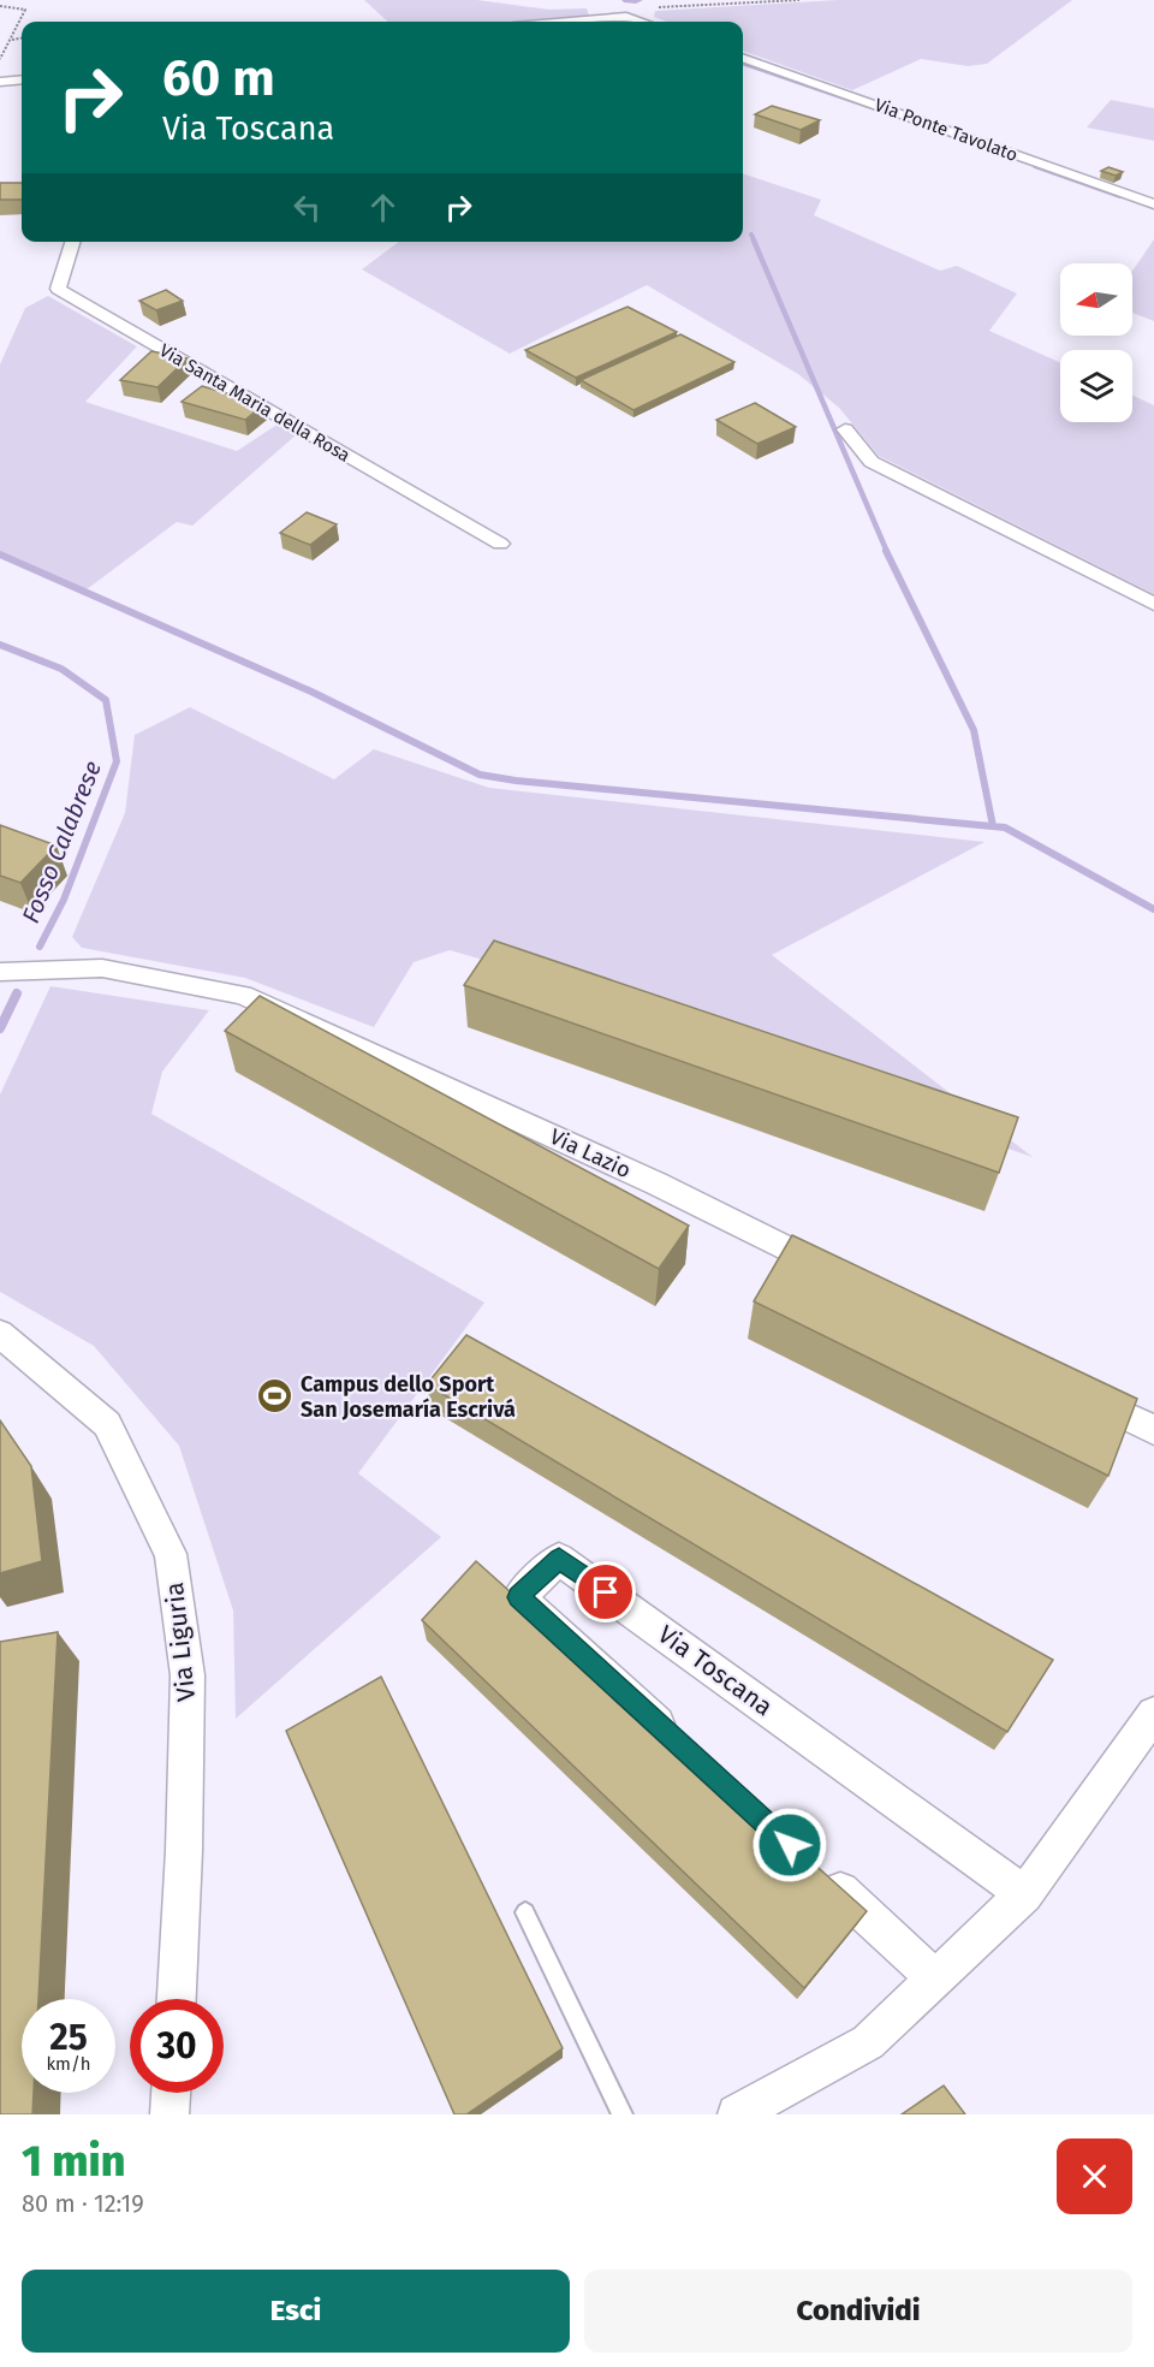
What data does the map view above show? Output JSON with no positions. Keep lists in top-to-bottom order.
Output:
{
  "streets": {
    "street": [
      "Via Ponte Tavolato",
      "Via Santa Maria della Rosa",
      "Via Lazio",
      "Via Liguria",
      "Via Toscana"
    ]
  },
  "water": ["Fosso Calabrese"],
  "places": {
    "sports": ["Campus dello Sport San Josemaría Escrivá"]
  },
  "north": "left",
  "page": {
    "turn": ["60 m", "Via Toscana"],
    "speed": "25 km/h",
    "limit": "30",
    "heading": ["1 min", "80 m · 12:19"],
    "buttons": ["Esci", "Condividi"]
  }
}
